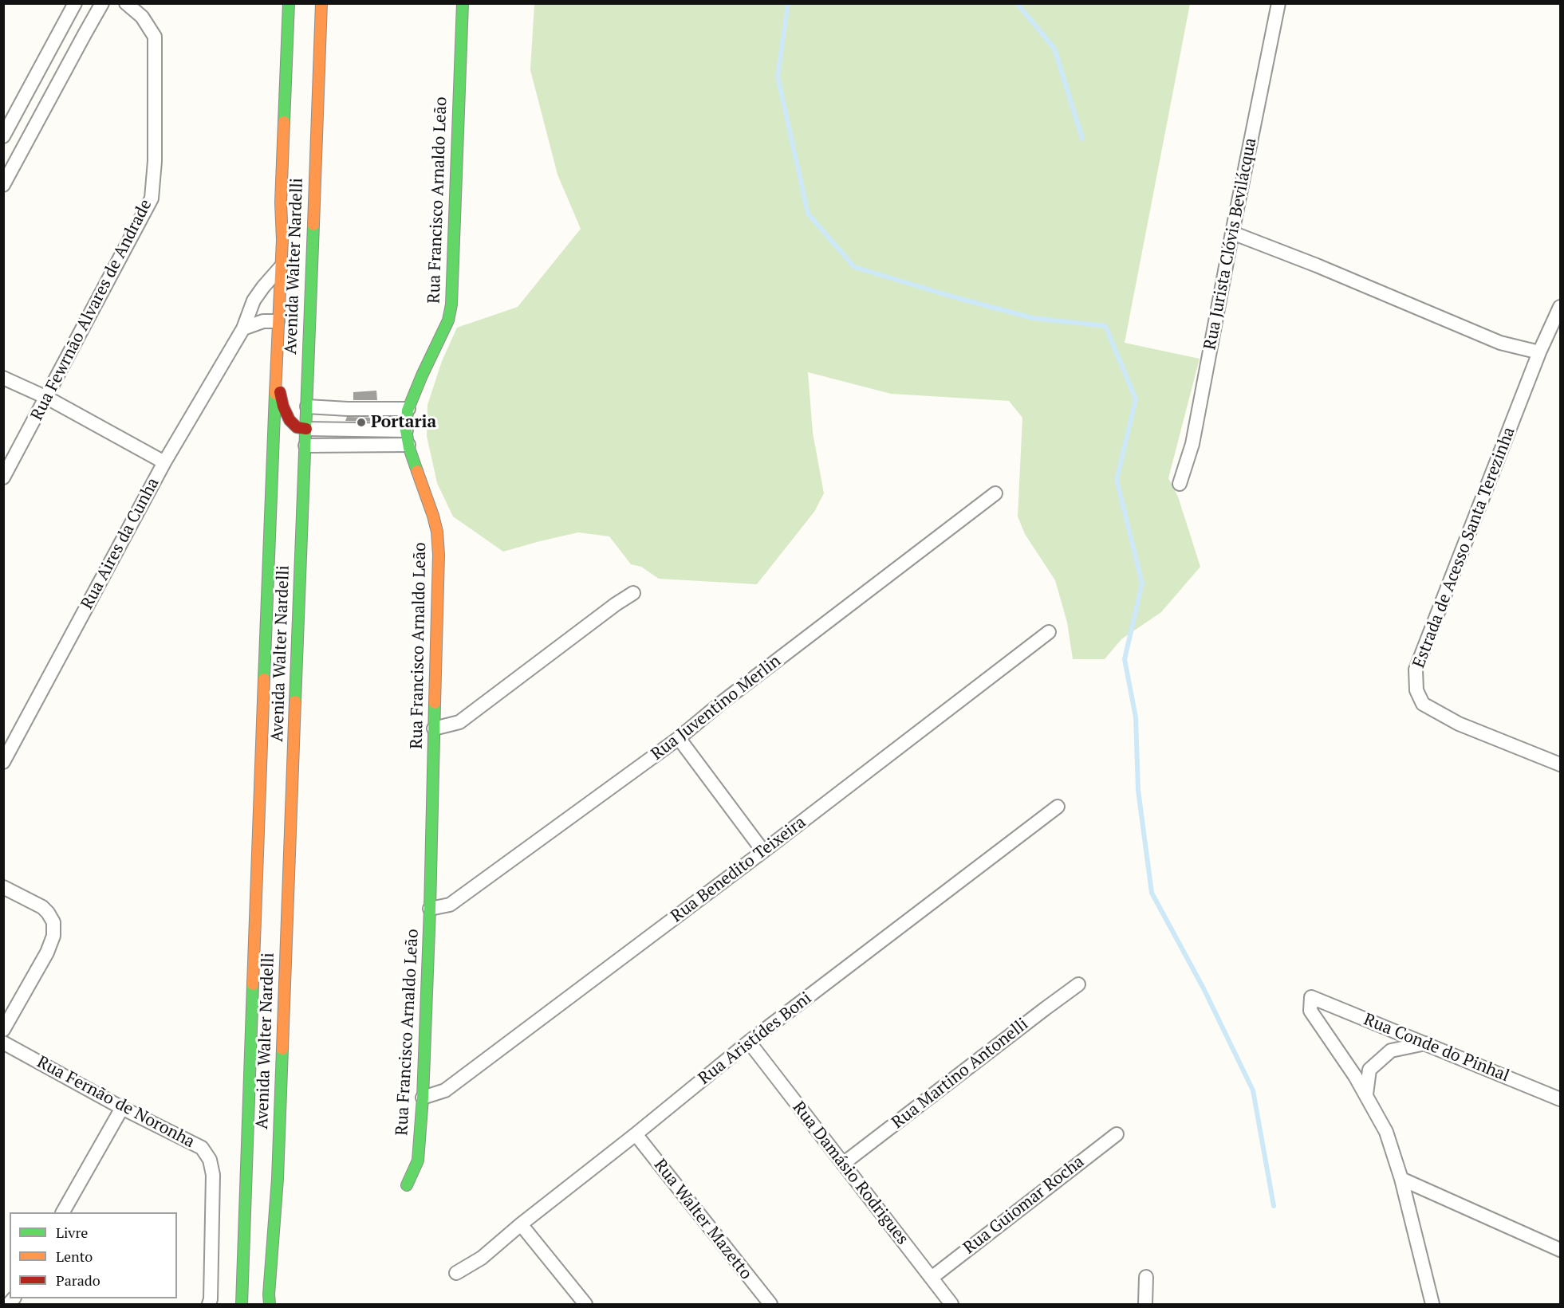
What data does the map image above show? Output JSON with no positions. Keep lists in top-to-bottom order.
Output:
{
  "streets": {
    "street": [
      "Rua Francisco Arnaldo Leão",
      "Rua Jurista Clóvis Bevilácqua",
      "Avenida Walter Nardelli",
      "Rua Fewrnão Alvares de Andrade",
      "Rua Aires da Cunha",
      "Estrada de Acesso Santa Terezinha",
      "Rua Juventino Merlin",
      "Rua Benedito Teixeira",
      "Rua Aristídes Boni",
      "Rua Conde do Pinhal",
      "Rua Martino Antonelli",
      "Rua Fernão de Noronha",
      "Rua Damásio Rodrigues",
      "Rua Guiomar Rocha",
      "Rua Walter Mazetto"
    ]
  },
  "crossings": [
    ["Rua Francisco Arnaldo Leão", "Rua Juventino Merlin"],
    ["Rua Francisco Arnaldo Leão", "Rua Benedito Teixeira"],
    ["Avenida Walter Nardelli", "Rua Aires da Cunha"],
    ["Rua Aristídes Boni", "Rua Damásio Rodrigues"],
    ["Rua Aristídes Boni", "Rua Walter Mazetto"],
    ["Rua Martino Antonelli", "Rua Damásio Rodrigues"],
    ["Rua Damásio Rodrigues", "Rua Guiomar Rocha"]
  ],
  "places": ["Portaria"],
  "legend": ["Livre", "Lento", "Parado"]
}
